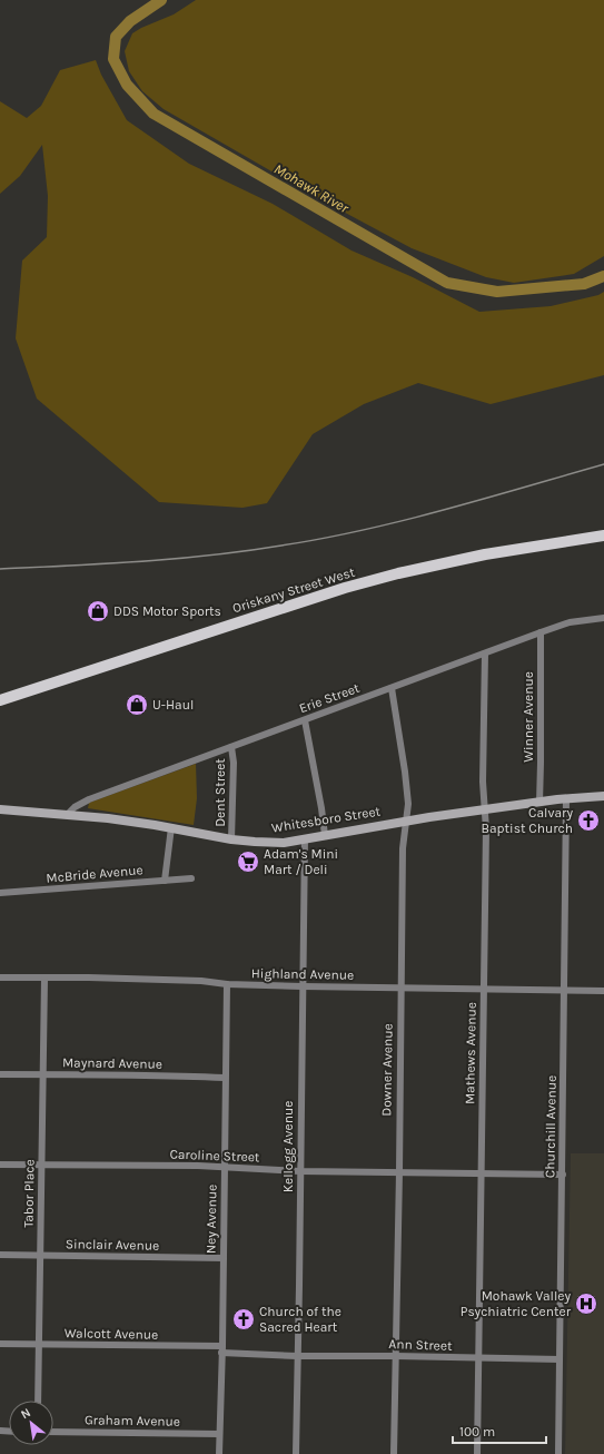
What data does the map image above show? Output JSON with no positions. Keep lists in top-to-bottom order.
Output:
{
  "streets": {
    "main road": ["Oriskany Street West"],
    "street": [
      "Erie Street",
      "Winner Avenue",
      "Dent Street",
      "Whitesboro Street",
      "McBride Avenue",
      "Highland Avenue",
      "Mathews Avenue",
      "Maynard Avenue",
      "Downer Avenue",
      "Churchill Avenue",
      "Kellogg Avenue",
      "Caroline Street",
      "Tabor Place",
      "Ney Avenue",
      "Sinclair Avenue",
      "Walcott Avenue",
      "Ann Street",
      "Graham Avenue"
    ]
  },
  "crossings": [
    ["Erie Street", "Winner Avenue"],
    ["Erie Street", "Dent Street"],
    ["Erie Street", "Whitesboro Street"],
    ["Erie Street", "Mathews Avenue"],
    ["Erie Street", "Downer Avenue"],
    ["Winner Avenue", "Whitesboro Street"],
    ["Dent Street", "Whitesboro Street"],
    ["Whitesboro Street", "Mathews Avenue"],
    ["Whitesboro Street", "Downer Avenue"],
    ["Whitesboro Street", "Churchill Avenue"],
    ["Whitesboro Street", "Kellogg Avenue"],
    ["Highland Avenue", "Mathews Avenue"],
    ["Highland Avenue", "Downer Avenue"],
    ["Highland Avenue", "Churchill Avenue"],
    ["Highland Avenue", "Kellogg Avenue"],
    ["Highland Avenue", "Tabor Place"],
    ["Highland Avenue", "Ney Avenue"],
    ["Mathews Avenue", "Caroline Street"],
    ["Mathews Avenue", "Ann Street"],
    ["Maynard Avenue", "Tabor Place"],
    ["Maynard Avenue", "Ney Avenue"],
    ["Downer Avenue", "Caroline Street"],
    ["Downer Avenue", "Ann Street"],
    ["Churchill Avenue", "Caroline Street"],
    ["Churchill Avenue", "Ann Street"],
    ["Kellogg Avenue", "Caroline Street"],
    ["Kellogg Avenue", "Ann Street"],
    ["Caroline Street", "Tabor Place"],
    ["Caroline Street", "Ney Avenue"],
    ["Tabor Place", "Sinclair Avenue"],
    ["Tabor Place", "Walcott Avenue"],
    ["Ney Avenue", "Sinclair Avenue"],
    ["Ney Avenue", "Walcott Avenue"],
    ["Ney Avenue", "Graham Avenue"],
    ["Walcott Avenue", "Ann Street"]
  ],
  "water": ["Mohawk River"],
  "places": {
    "shop": ["DDS Motor Sports", "U-Haul"],
    "church": ["Calvary Baptist Church", "Church of the Sacred Heart"],
    "supermarket": ["Adam's Mini Mart / Deli"],
    "hospital": ["Mohawk Valley Psychiatric Center"]
  },
  "scale_bar": "100 m",
  "north": "top left"
}
